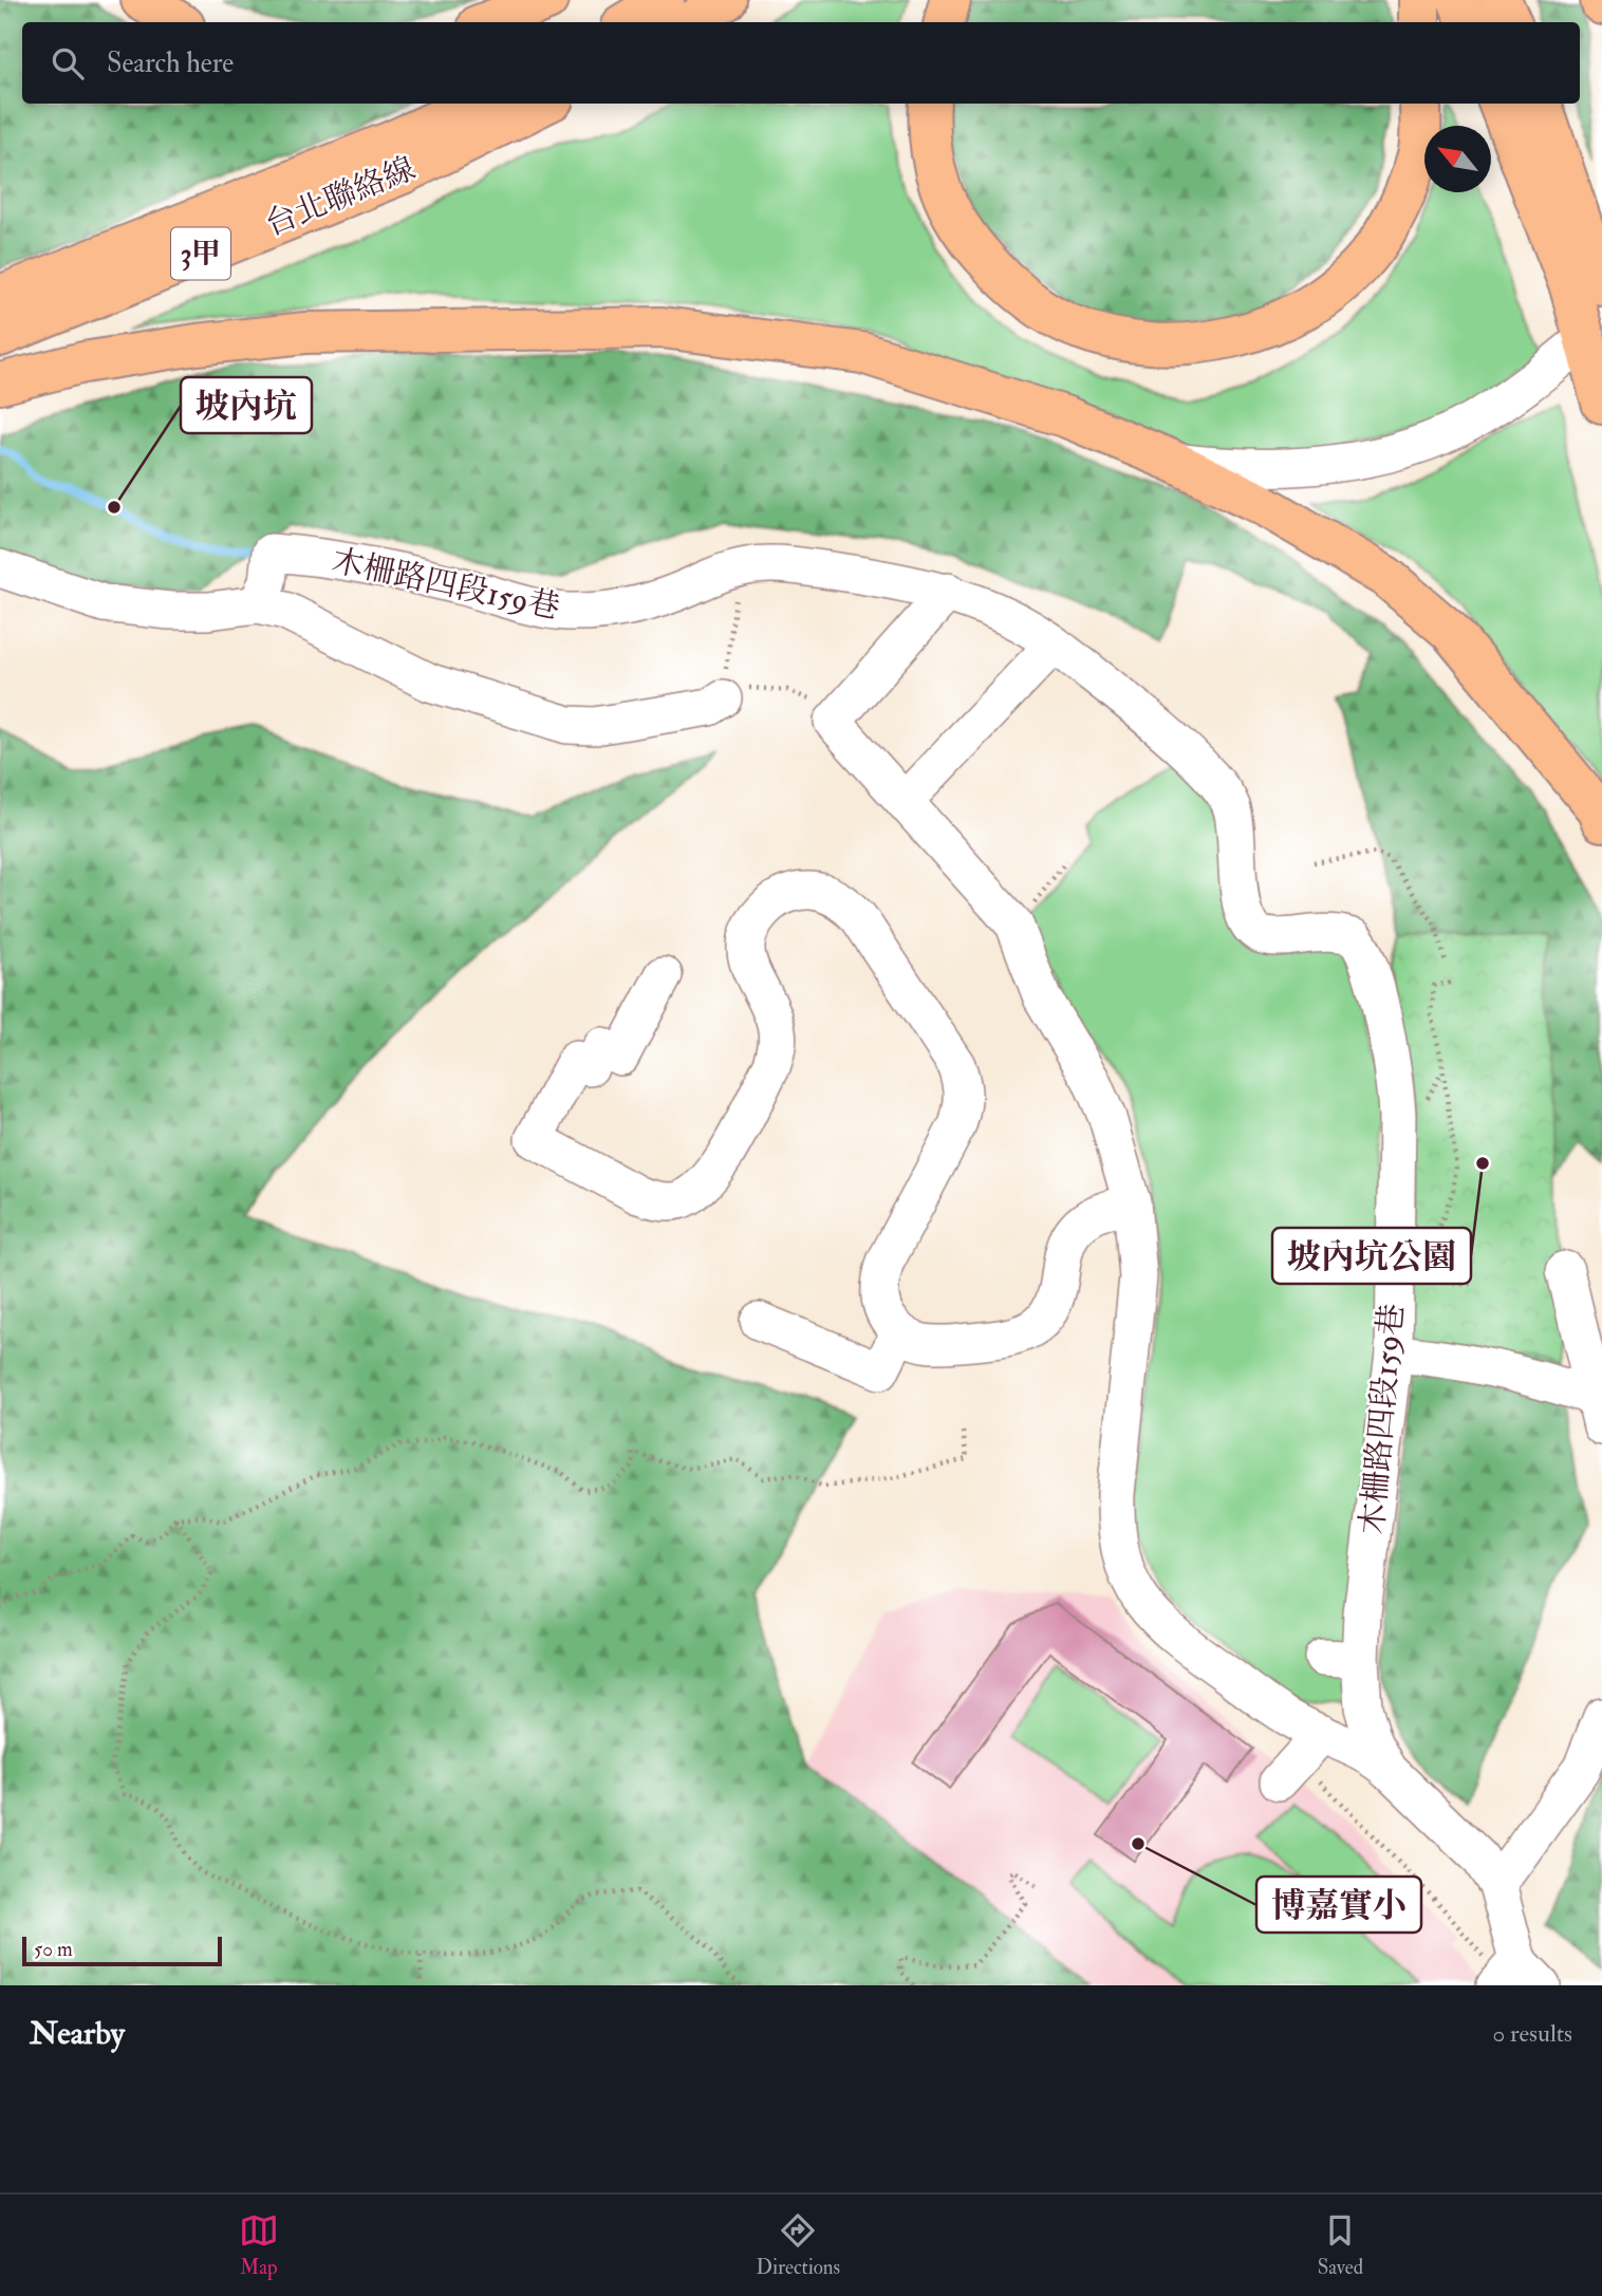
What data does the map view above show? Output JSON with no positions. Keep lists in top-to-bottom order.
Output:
{
  "streets": {
    "highway": ["台北聯絡線", "3甲"],
    "street": ["木柵路四段159巷"]
  },
  "places": ["坡內坑", "坡內坑公園", "博嘉實小"],
  "scale_bar": "50 m",
  "north": "top left",
  "page": {
    "search": "Search here",
    "scale": "50 m",
    "heading": ["Nearby", "0 results"],
    "nav": ["Map", "Directions", "Saved"]
  }
}
